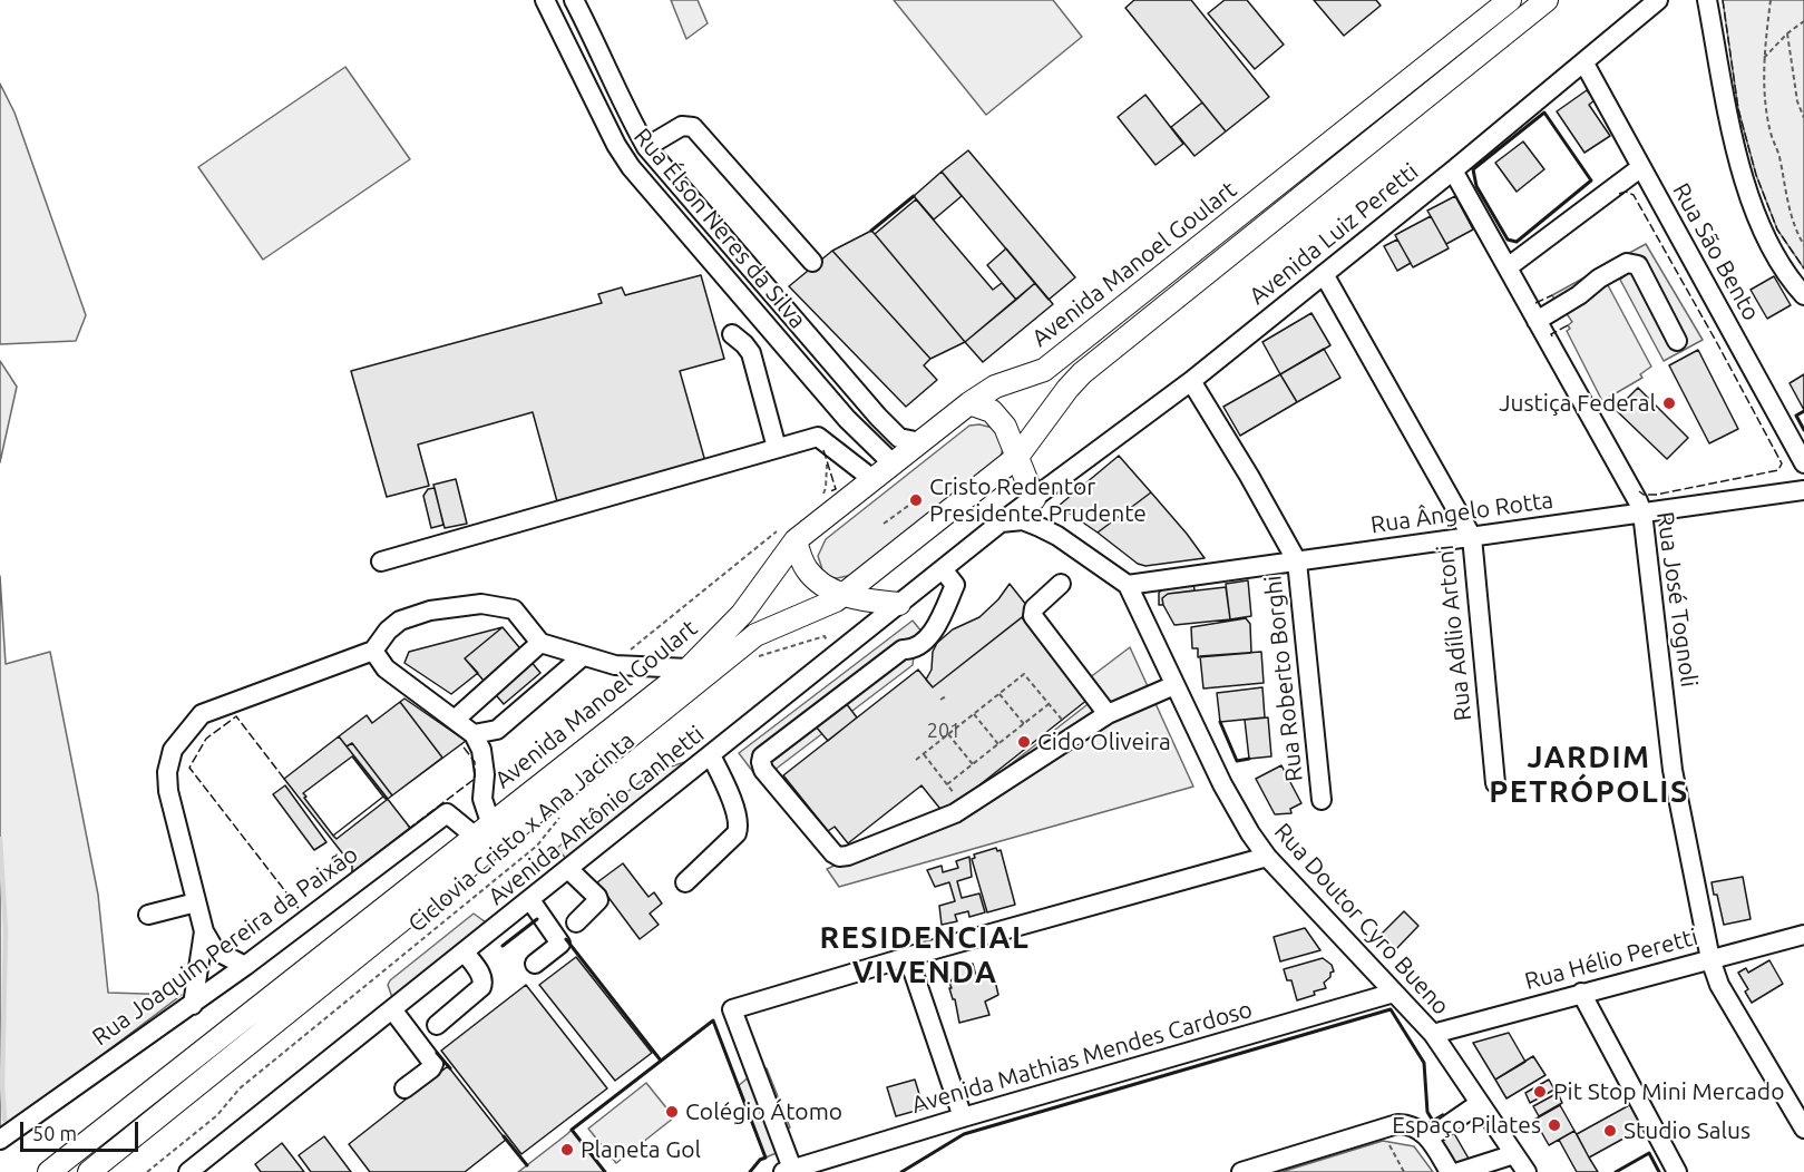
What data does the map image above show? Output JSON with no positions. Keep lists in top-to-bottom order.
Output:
{
  "streets": {
    "main road": ["Avenida Manoel Goulart"],
    "street": [
      "Rua Élson Neres da Silva",
      "Avenida Luiz Peretti",
      "Rua São Bento",
      "Rua Ângelo Rotta",
      "Rua José Tognoli",
      "Rua Adílio Artoni",
      "Rua Roberto Borghi",
      "Avenida Antônio Canhetti",
      "Rua Doutor Cyro Bueno",
      "Rua Joaquim Pereira da Paixão",
      "Rua Hélio Peretti",
      "Avenida Mathias Mendes Cardoso"
    ],
    "path": ["Ciclovia Cristo x Ana Jacinta"]
  },
  "crossings": [
    ["Rua Élson Neres da Silva", "Avenida Manoel Goulart"],
    ["Avenida Luiz Peretti", "Rua São Bento"],
    ["Avenida Luiz Peretti", "Rua José Tognoli"],
    ["Avenida Luiz Peretti", "Rua Adílio Artoni"],
    ["Avenida Luiz Peretti", "Rua Roberto Borghi"],
    ["Avenida Luiz Peretti", "Avenida Antônio Canhetti"],
    ["Avenida Manoel Goulart", "Rua Joaquim Pereira da Paixão"],
    ["Rua Ângelo Rotta", "Rua José Tognoli"],
    ["Rua Ângelo Rotta", "Rua Adílio Artoni"],
    ["Rua Ângelo Rotta", "Rua Roberto Borghi"],
    ["Rua Ângelo Rotta", "Rua Doutor Cyro Bueno"],
    ["Rua José Tognoli", "Rua Hélio Peretti"],
    ["Rua Doutor Cyro Bueno", "Rua Hélio Peretti"],
    ["Rua Doutor Cyro Bueno", "Avenida Mathias Mendes Cardoso"]
  ],
  "districts": ["JARDIM PETRÓPOLIS", "RESIDENCIAL VIVENDA"],
  "places": [
    "Justiça Federal",
    "Cristo Redentor Presidente Prudente",
    "Cido Oliveira",
    "Pit Stop Mini Mercado",
    "Colégio Átomo",
    "Espaço Pilates",
    "Studio Salus",
    "Planeta Gol"
  ],
  "house_numbers": ["201"],
  "scale_bar": "50 m"
}
